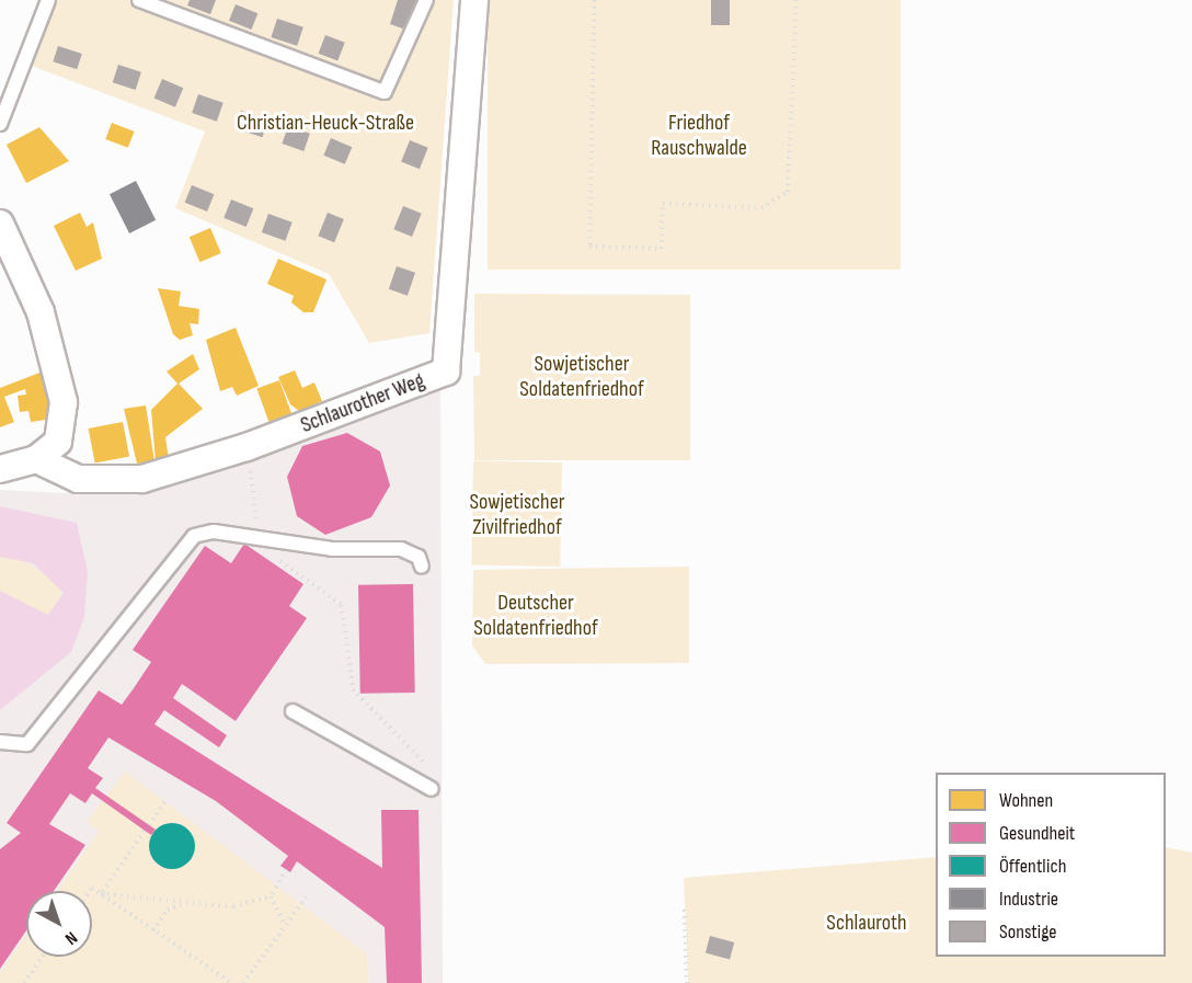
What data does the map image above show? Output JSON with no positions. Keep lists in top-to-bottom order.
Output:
{
  "streets": {
    "street": ["Schlaurother Weg"]
  },
  "parks": [
    "Christian-Heuck-Straße",
    "Friedhof Rauschwalde",
    "Sowjetischer Soldatenfriedhof",
    "Sowjetischer Zivilfriedhof",
    "Deutscher Soldatenfriedhof",
    "Schlauroth"
  ],
  "legend": [
    "Wohnen",
    "Gesundheit",
    "Öffentlich",
    "Industrie",
    "Sonstige"
  ],
  "north": "bottom right"
}
